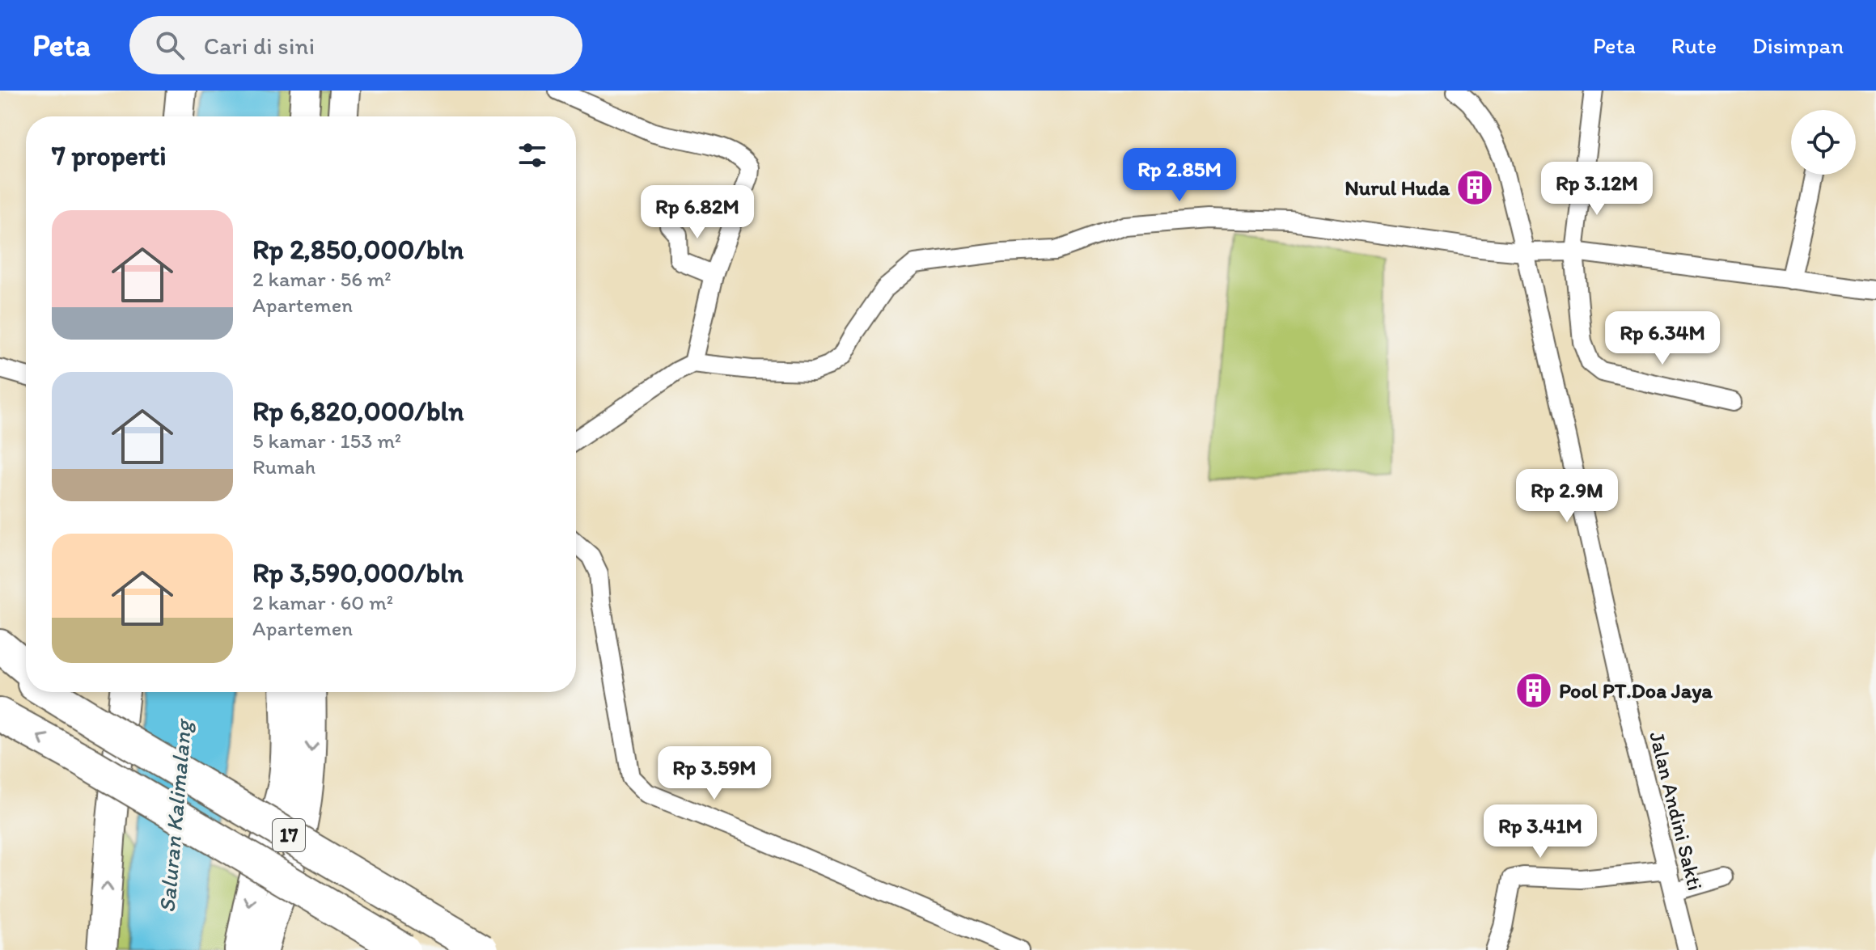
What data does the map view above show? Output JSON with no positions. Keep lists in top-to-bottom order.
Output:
{
  "streets": {
    "highway": ["17"],
    "street": ["Jalan Andini Sakti"]
  },
  "water": ["Saluran Kalimalang"],
  "places": {
    "building": ["Nurul Huda", "Pool PT.Doa Jaya"]
  },
  "page": {
    "header": "Peta",
    "search": "Cari di sini",
    "nav": ["Peta", "Rute", "Disimpan"],
    "heading": "7 properti",
    "price": [
      "Rp 2.85M",
      "Rp 3.12M",
      "Rp 6.82M",
      "Rp 6.34M",
      "Rp 2.9M",
      "Rp 3.59M",
      "Rp 3.41M"
    ],
    "list": [
      {
        "name": "Rp 2,850,000/bln",
        "note": "2 kamar · 56 m² · Apartemen"
      },
      {
        "name": "Rp 6,820,000/bln",
        "note": "5 kamar · 153 m² · Rumah"
      },
      {
        "name": "Rp 3,590,000/bln",
        "note": "2 kamar · 60 m² · Apartemen"
      }
    ]
  }
}
